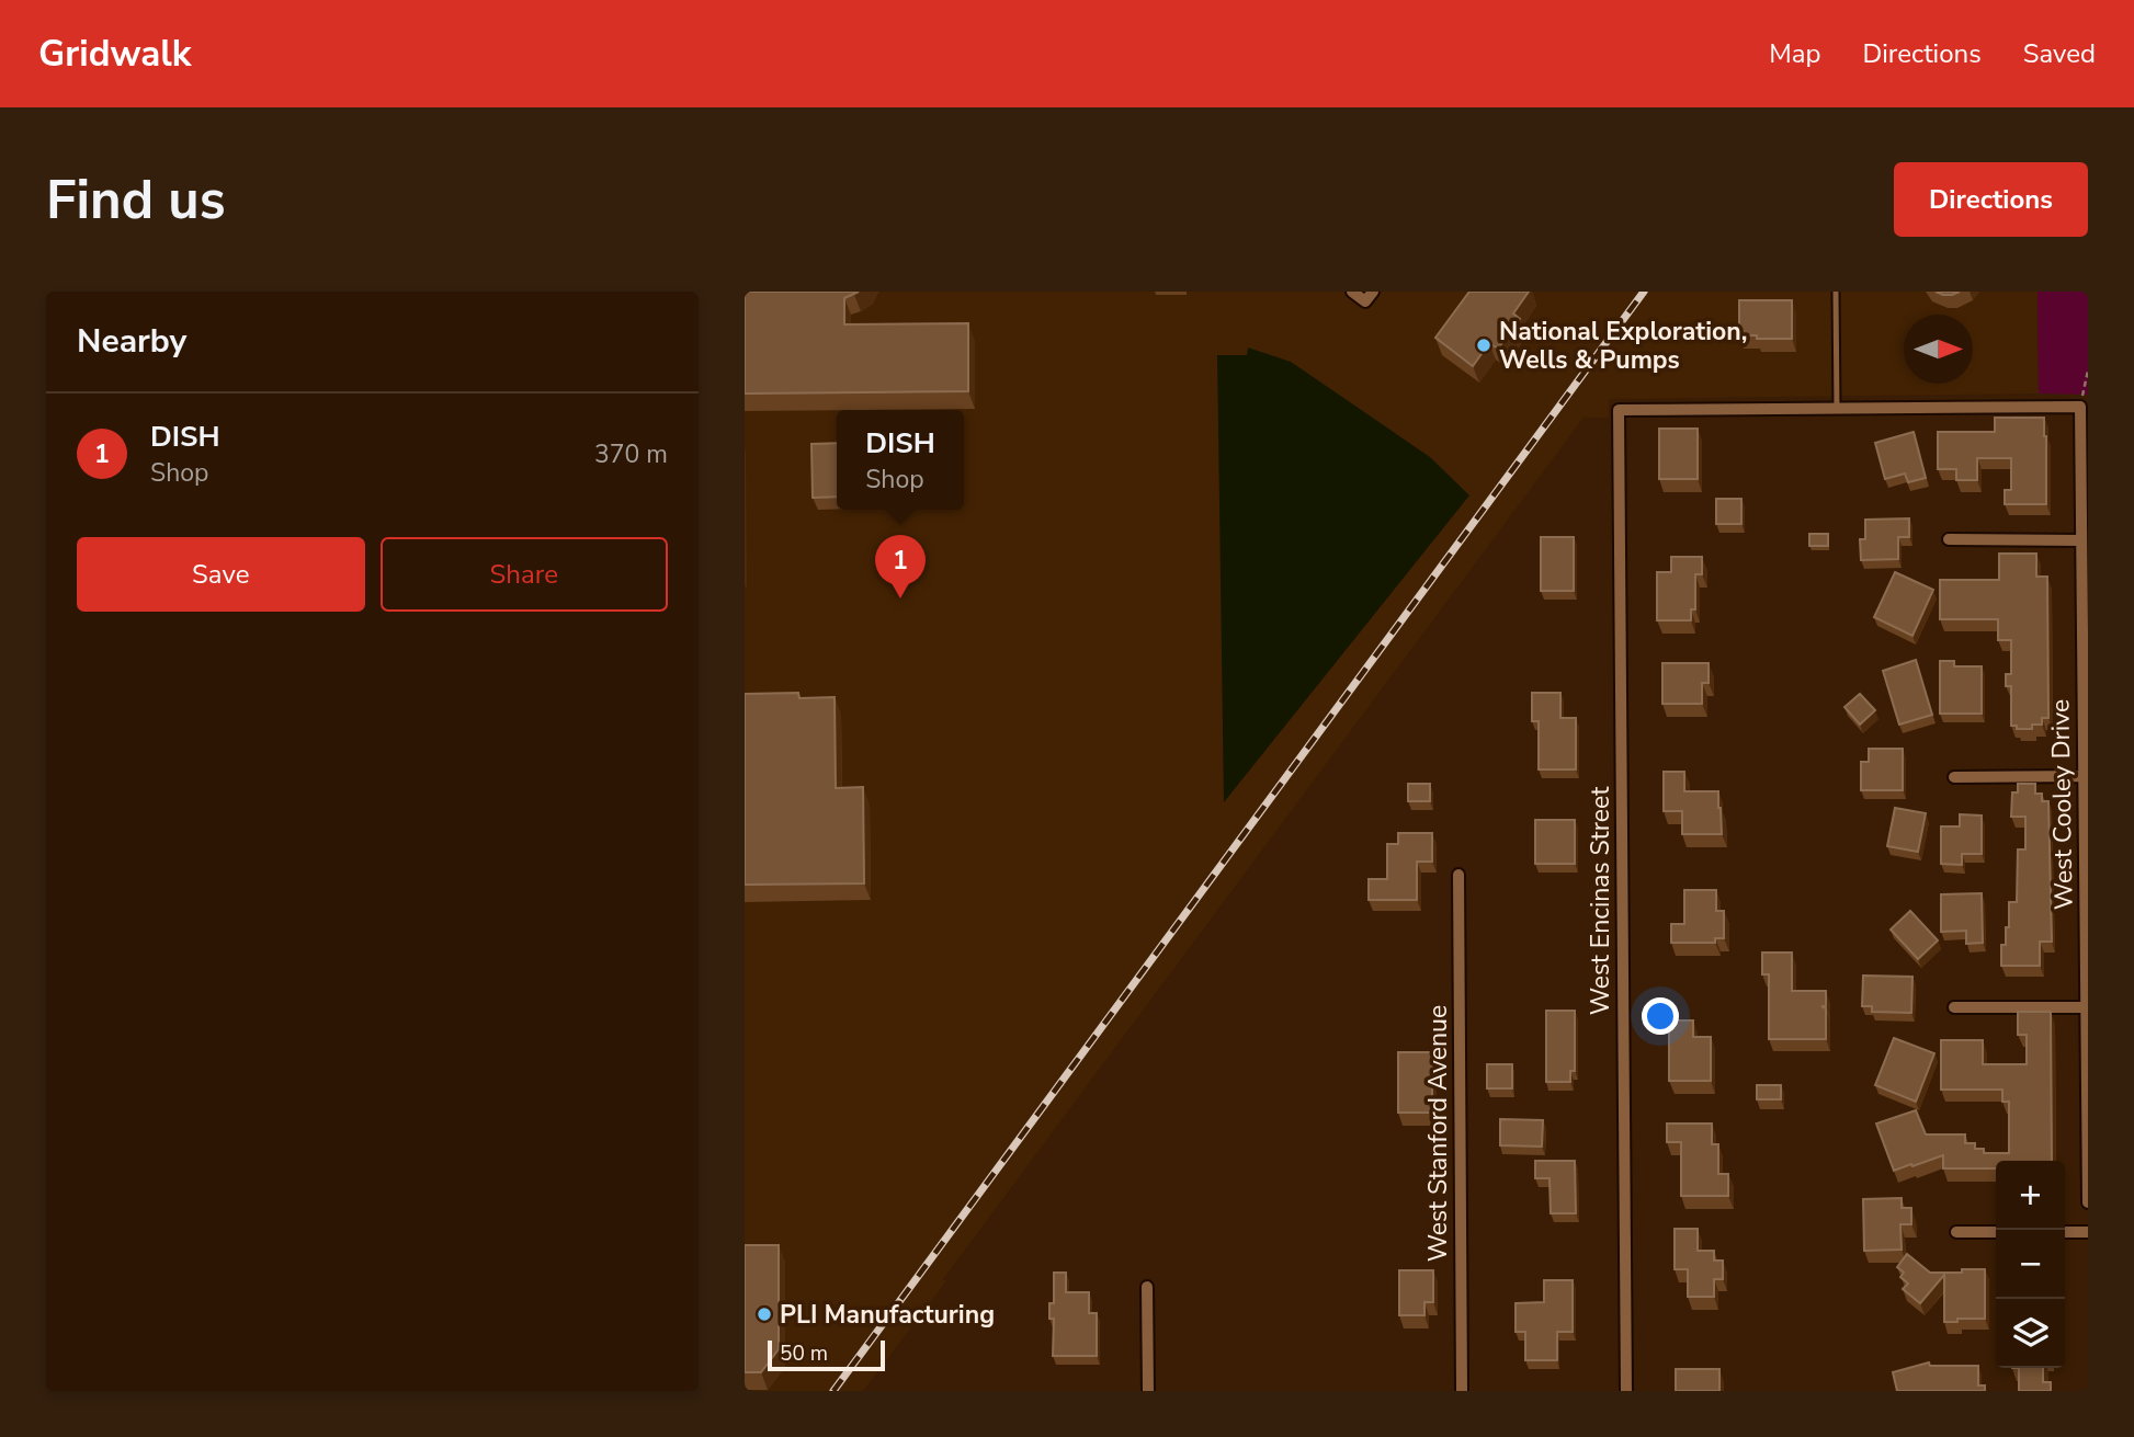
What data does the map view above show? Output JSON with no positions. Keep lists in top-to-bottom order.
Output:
{
  "streets": {
    "street": ["West Cooley Drive", "West Encinas Street", "West Stanford Avenue"]
  },
  "places": ["National Exploration, Wells & Pumps", "PLI Manufacturing"],
  "scale_bar": "50 m",
  "north": "right",
  "page": {
    "header": "Gridwalk",
    "nav": ["Map", "Directions", "Saved"],
    "buttons": [
      "Directions",
      ["Save", "Share"]
    ],
    "title": "Find us",
    "heading": "Nearby",
    "list": [
      {
        "mark": "1",
        "name": "DISH",
        "note": "Shop",
        "value": "370 m"
      }
    ],
    "popup": ["DISH", "Shop"],
    "pins": "1",
    "map_buttons": ["+", "−"],
    "scale": "50 m"
  }
}
